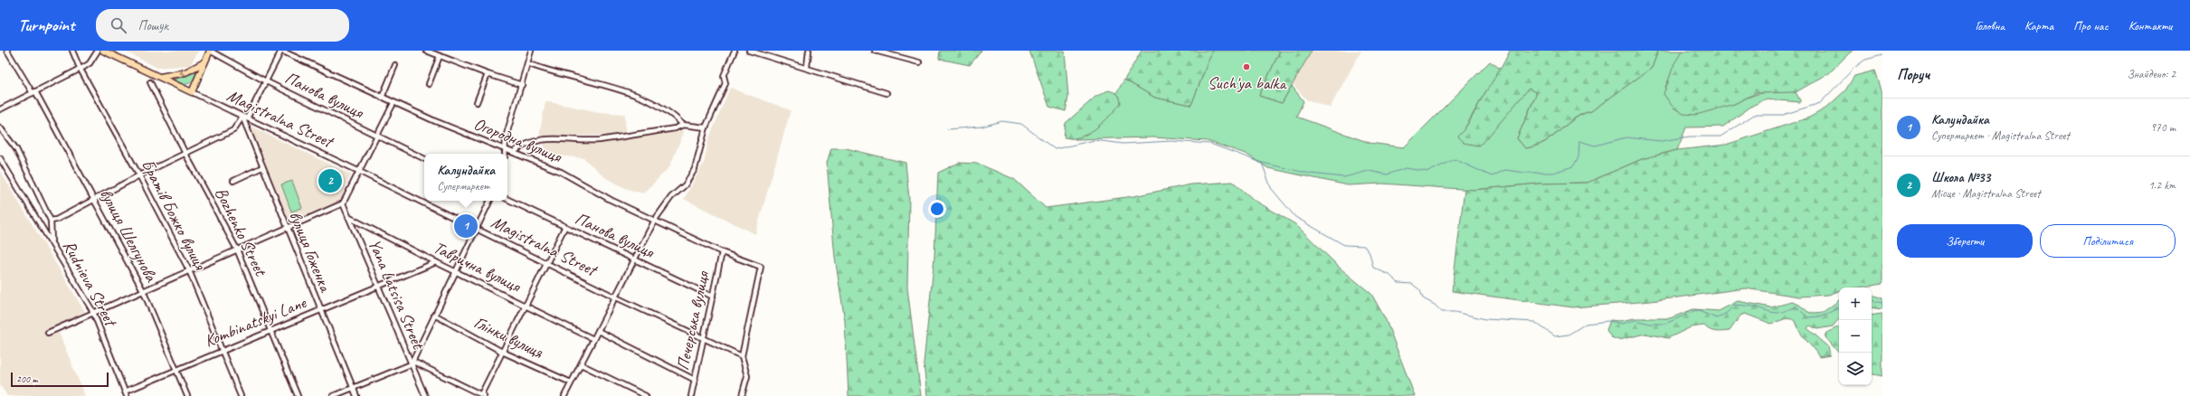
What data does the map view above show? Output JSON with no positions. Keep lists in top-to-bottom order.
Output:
{
  "streets": {
    "main road": ["Magistralna Street"],
    "street": [
      "Панова вулиця",
      "Огородна вулиця",
      "Братів Божко вулиця",
      "Bozhenko Street",
      "вулиця Шелгунова",
      "вулиця Гоженка",
      "Таврична вулиця",
      "Rudnieva Street",
      "Yana Latsisa Street",
      "Печерська вулиця",
      "Kombinatskyi Lane",
      "Глінки вулиця"
    ]
  },
  "crossings": [
    ["Панова вулиця", "Печерська вулиця"],
    ["Magistralna Street", "Огородна вулиця"],
    ["Magistralna Street", "вулиця Гоженка"],
    ["Magistralna Street", "Печерська вулиця"],
    ["Огородна вулиця", "Печерська вулиця"],
    ["Братів Божко вулиця", "Kombinatskyi Lane"],
    ["Bozhenko Street", "Kombinatskyi Lane"],
    ["вулиця Шелгунова", "Kombinatskyi Lane"],
    ["вулиця Гоженка", "Kombinatskyi Lane"],
    ["Таврична вулиця", "Yana Latsisa Street"],
    ["Таврична вулиця", "Kombinatskyi Lane"],
    ["Rudnieva Street", "Kombinatskyi Lane"],
    ["Yana Latsisa Street", "Kombinatskyi Lane"]
  ],
  "places": ["Such'ya balka"],
  "scale_bar": "200 m",
  "page": {
    "header": "Turnpoint",
    "search": "Пошук",
    "nav": [
      "Головна",
      "Карта",
      "Про нас",
      "Контакти"
    ],
    "heading": ["Поруч", "Знайдено: 2"],
    "list": [
      {
        "mark": "1",
        "name": "Калундайка",
        "note": "Супермаркет · Magistralna Street",
        "value": "970 m"
      },
      {
        "mark": "2",
        "name": "Школа №33",
        "note": "Місце · Magistralna Street",
        "value": "1.2 km"
      }
    ],
    "popup": ["Калундайка", "Супермаркет"],
    "pins": ["2", "1"],
    "buttons": ["Зберегти", "Поділитися"],
    "map_buttons": ["+", "−"],
    "scale": "200 m"
  }
}
